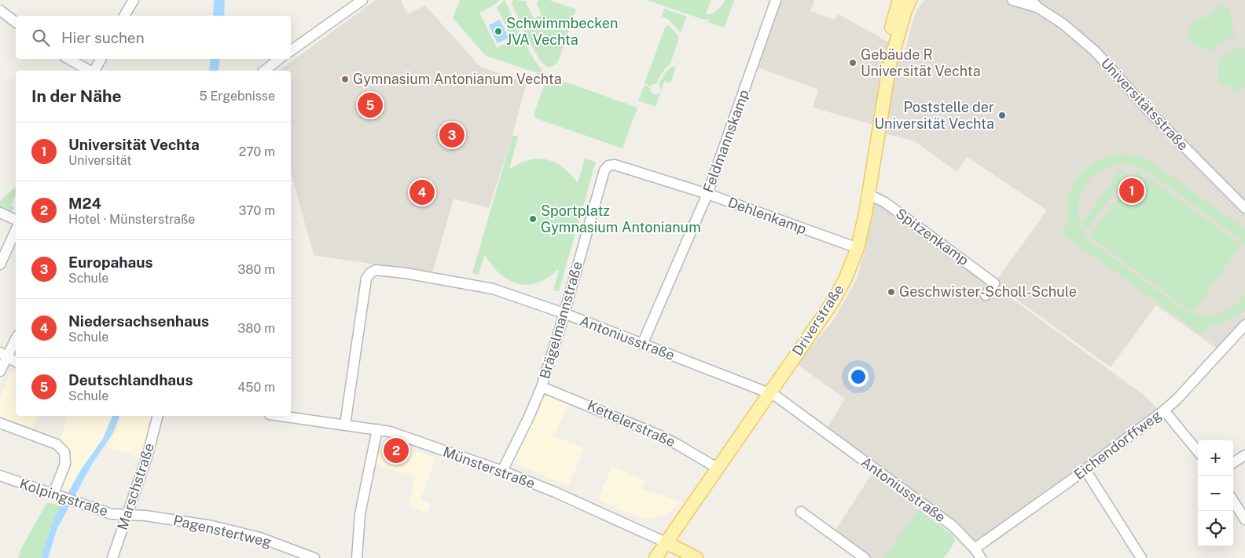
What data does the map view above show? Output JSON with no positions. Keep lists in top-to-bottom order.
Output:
{
  "streets": {
    "main road": ["Driverstraße", "Münsterstraße"],
    "street": [
      "Universitätsstraße",
      "Feldmannskamp",
      "Dehlenkamp",
      "Spitzenkamp",
      "Brägelmannstraße",
      "Antoniusstraße",
      "Kettelerstraße",
      "Eichendorffweg",
      "Marschstraße",
      "Kolpingstraße",
      "Pagenstertweg"
    ]
  },
  "crossings": [
    ["Feldmannskamp", "Dehlenkamp"],
    ["Feldmannskamp", "Antoniusstraße"],
    ["Dehlenkamp", "Brägelmannstraße"],
    ["Dehlenkamp", "Driverstraße"],
    ["Spitzenkamp", "Driverstraße"],
    ["Brägelmannstraße", "Antoniusstraße"],
    ["Brägelmannstraße", "Kettelerstraße"],
    ["Brägelmannstraße", "Münsterstraße"],
    ["Driverstraße", "Antoniusstraße"],
    ["Driverstraße", "Kettelerstraße"],
    ["Driverstraße", "Münsterstraße"],
    ["Antoniusstraße", "Eichendorffweg"],
    ["Antoniusstraße", "Münsterstraße"],
    ["Marschstraße", "Kolpingstraße"],
    ["Marschstraße", "Pagenstertweg"],
    ["Kolpingstraße", "Pagenstertweg"]
  ],
  "places": [
    "Schwimmbecken JVA Vechta",
    "Gebäude R Universität Vechta",
    "Gymnasium Antonianum Vechta",
    "Poststelle der Universität Vechta",
    "Sportplatz Gymnasium Antonianum",
    "Geschwister-Scholl-Schule"
  ],
  "page": {
    "search": "Hier suchen",
    "heading": ["In der Nähe", "5 Ergebnisse"],
    "pins": [
      "5",
      "3",
      "1",
      "4",
      "2"
    ],
    "list": [
      {
        "mark": "1",
        "name": "Universität Vechta",
        "note": "Universität",
        "value": "270 m"
      },
      {
        "mark": "2",
        "name": "M24",
        "note": "Hotel · Münsterstraße",
        "value": "370 m"
      },
      {
        "mark": "3",
        "name": "Europahaus",
        "note": "Schule",
        "value": "380 m"
      },
      {
        "mark": "4",
        "name": "Niedersachsenhaus",
        "note": "Schule",
        "value": "380 m"
      },
      {
        "mark": "5",
        "name": "Deutschlandhaus",
        "note": "Schule",
        "value": "450 m"
      }
    ],
    "map_buttons": ["+", "−"]
  }
}
